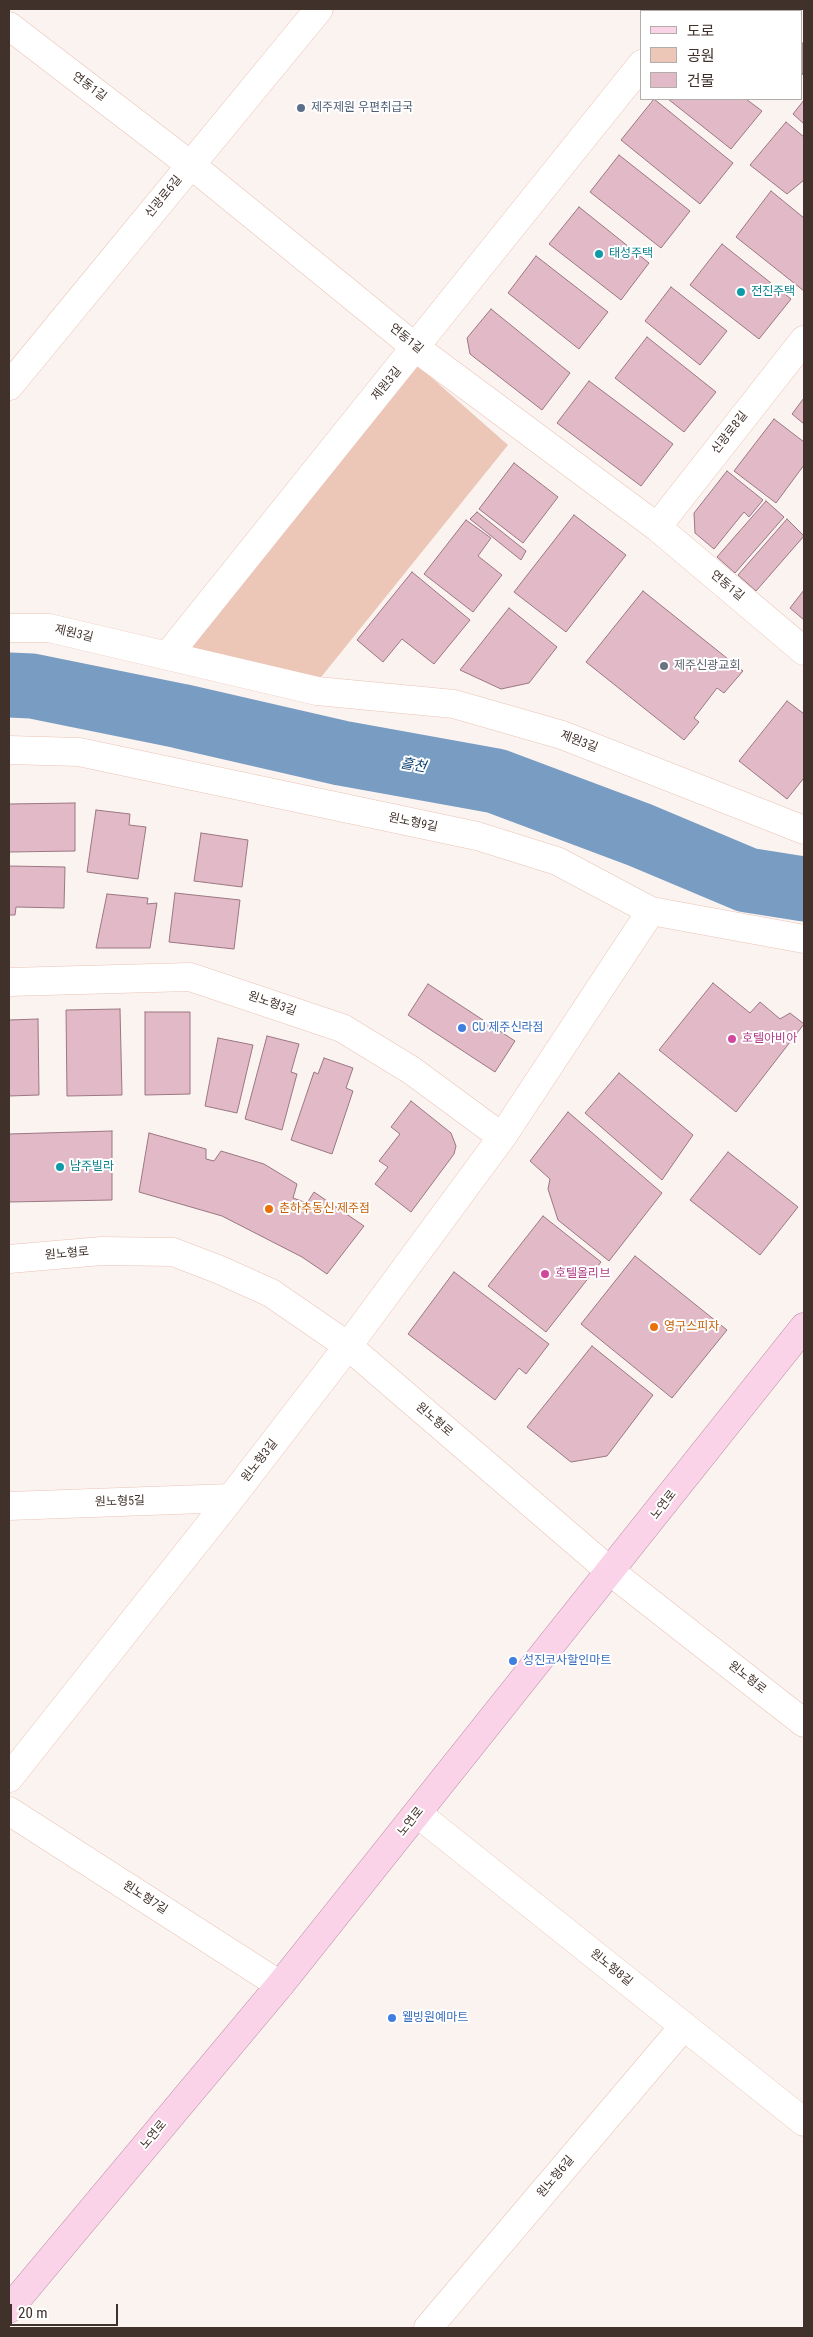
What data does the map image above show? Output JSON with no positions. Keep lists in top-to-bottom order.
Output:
{
  "streets": {
    "main road": ["노연로"],
    "street": [
      "연동1길",
      "신광로6길",
      "제원3길",
      "신광로8길",
      "원노형9길",
      "원노형3길",
      "원노형로",
      "원노형5길",
      "원노형7길",
      "원노형8길",
      "원노형6길"
    ]
  },
  "crossings": [
    ["연동1길", "신광로6길"],
    ["연동1길", "제원3길"],
    ["연동1길", "신광로8길"],
    ["원노형9길", "원노형3길"],
    ["원노형3길", "원노형로"],
    ["원노형3길", "원노형5길"],
    ["원노형로", "노연로"],
    ["노연로", "원노형7길"],
    ["노연로", "원노형8길"],
    ["원노형8길", "원노형6길"]
  ],
  "water": ["흘천"],
  "places": [
    "제주제원 우편취급국",
    "태성주택",
    "전진주택",
    "제주신광교회",
    "CU 제주신라점",
    "호텔아비아",
    "남주빌라",
    "춘하추동신 제주점",
    "호텔올리브",
    "영구스피자",
    "성진코사할인마트",
    "웰빙원예마트"
  ],
  "legend": ["도로", "공원", "건물"],
  "scale_bar": "20 m"
}
